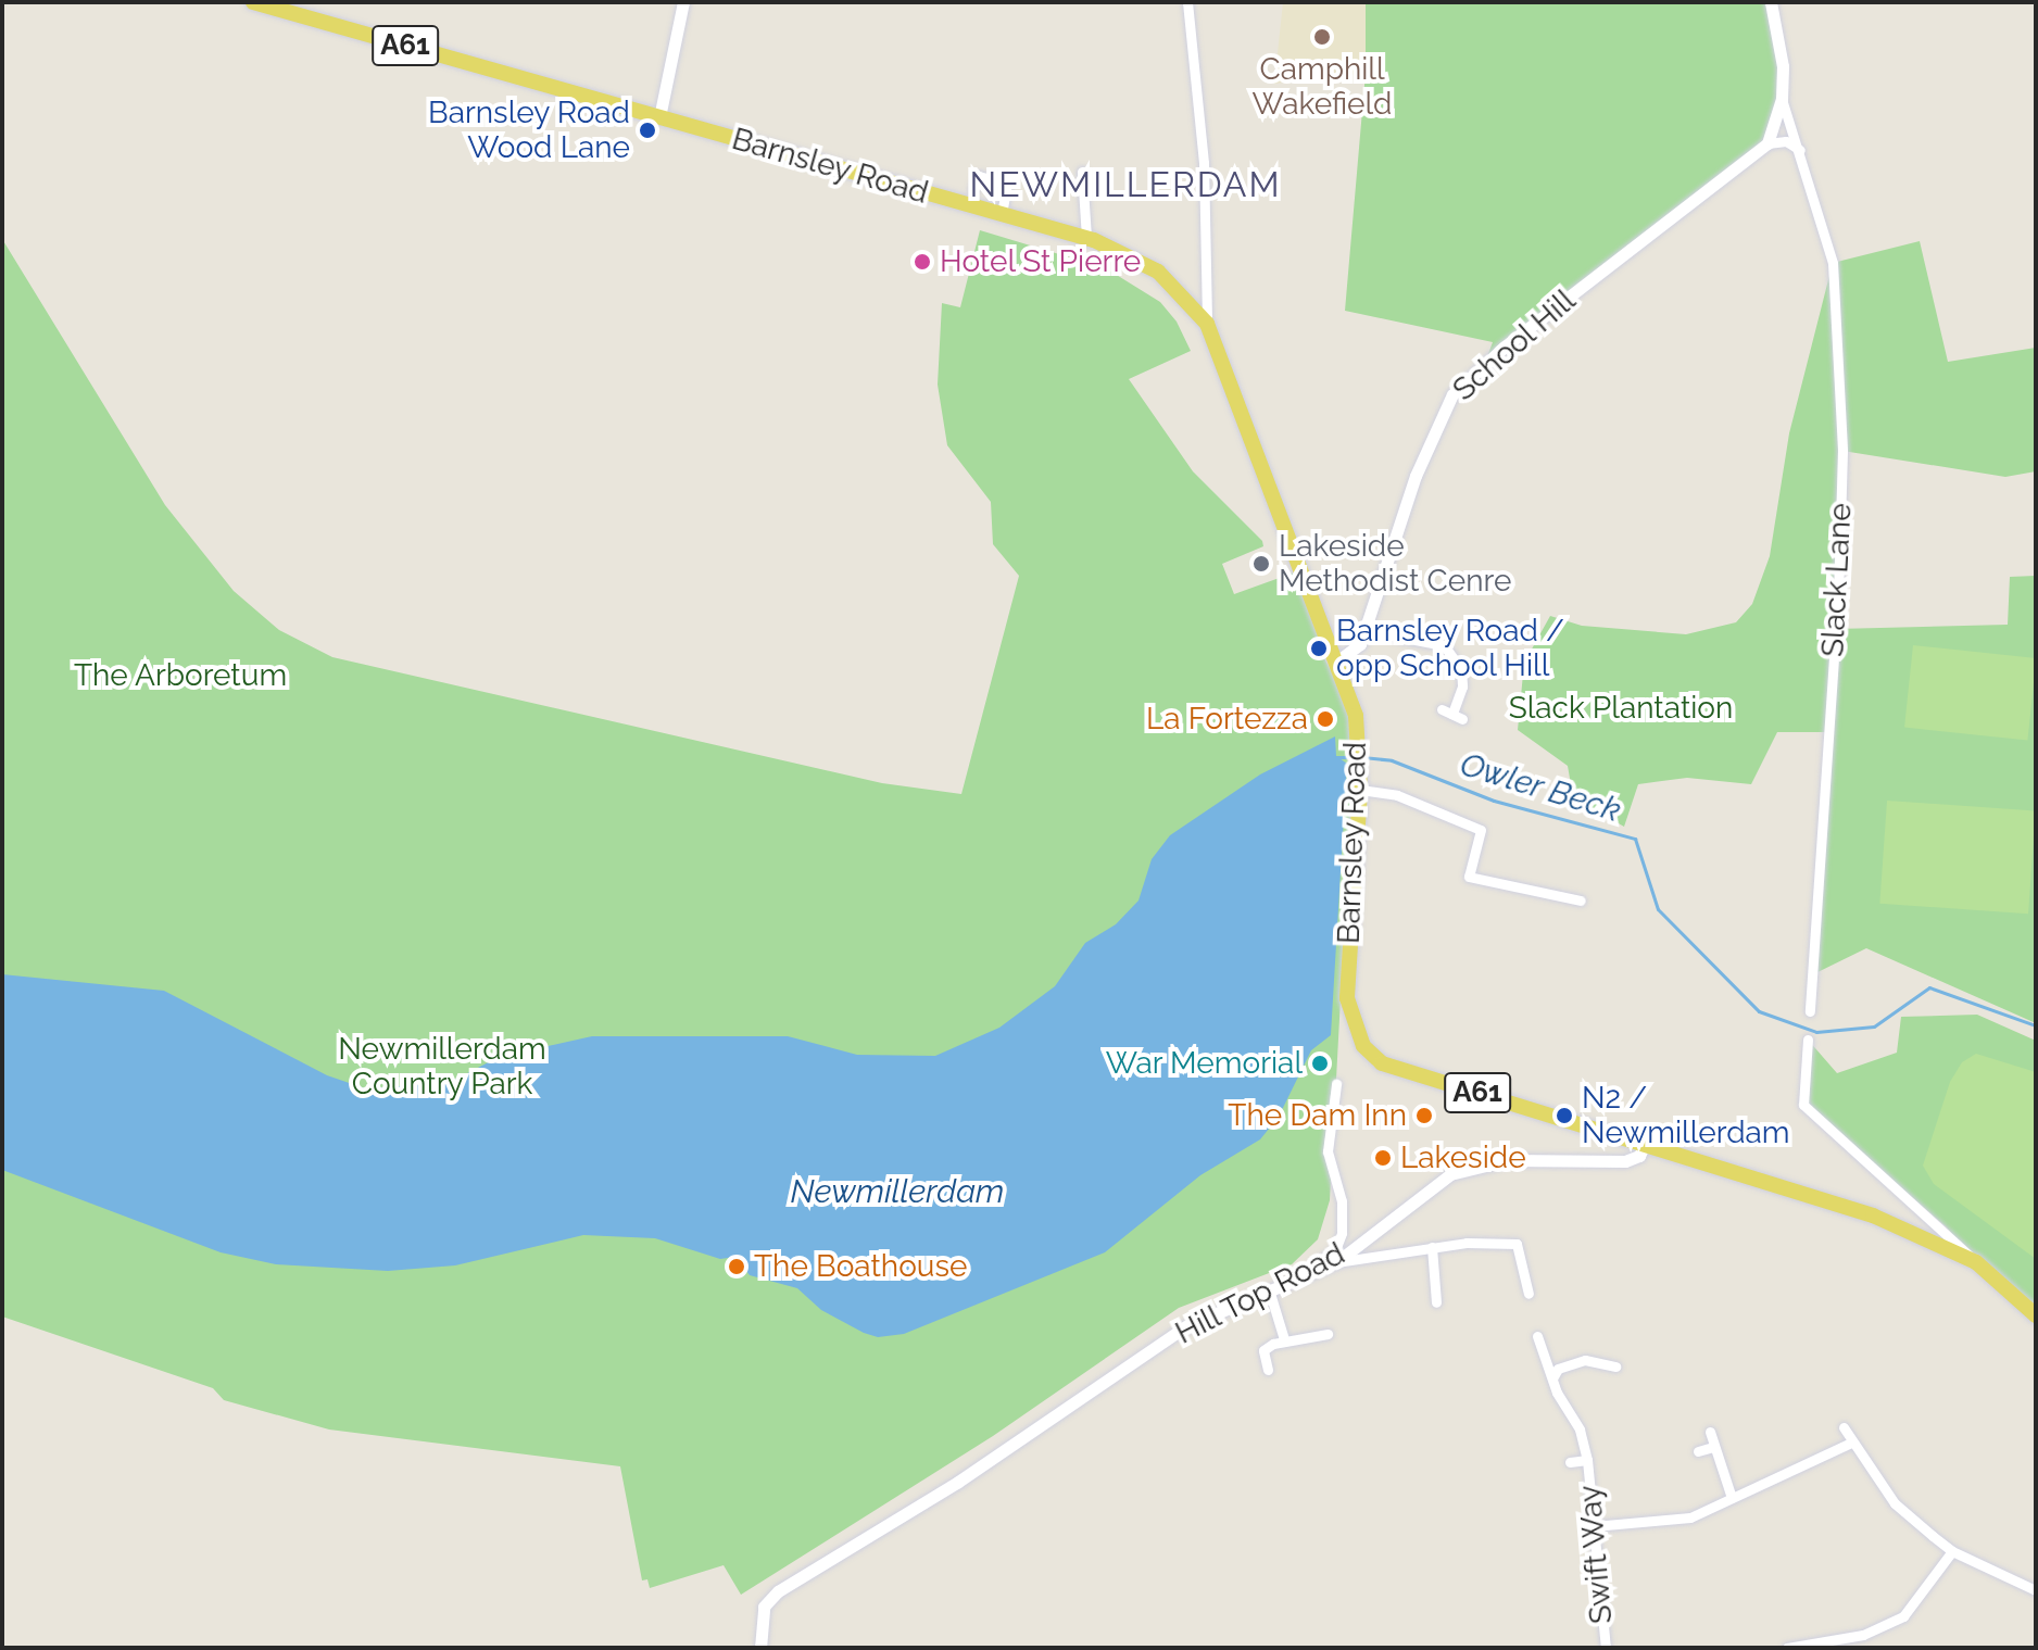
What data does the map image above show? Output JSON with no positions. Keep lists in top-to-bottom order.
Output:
{
  "streets": {
    "main road": ["A61", "Barnsley Road"],
    "street": [
      "School Hill",
      "Slack Lane",
      "Hill Top Road",
      "Swift Way"
    ]
  },
  "crossings": [
    ["Barnsley Road", "School Hill"],
    ["Barnsley Road", "Hill Top Road"]
  ],
  "districts": ["NEWMILLERDAM"],
  "water": ["Owler Beck", "Newmillerdam"],
  "parks": ["The Arboretum", "Slack Plantation", "Newmillerdam Country Park"],
  "places": [
    "Camphill Wakefield",
    "Barnsley Road Wood Lane",
    "Hotel St Pierre",
    "Lakeside Methodist Cenre",
    "Barnsley Road / opp School Hill",
    "La Fortezza",
    "War Memorial",
    "The Dam Inn",
    "N2 / Newmillerdam",
    "Lakeside",
    "The Boathouse"
  ]
}
